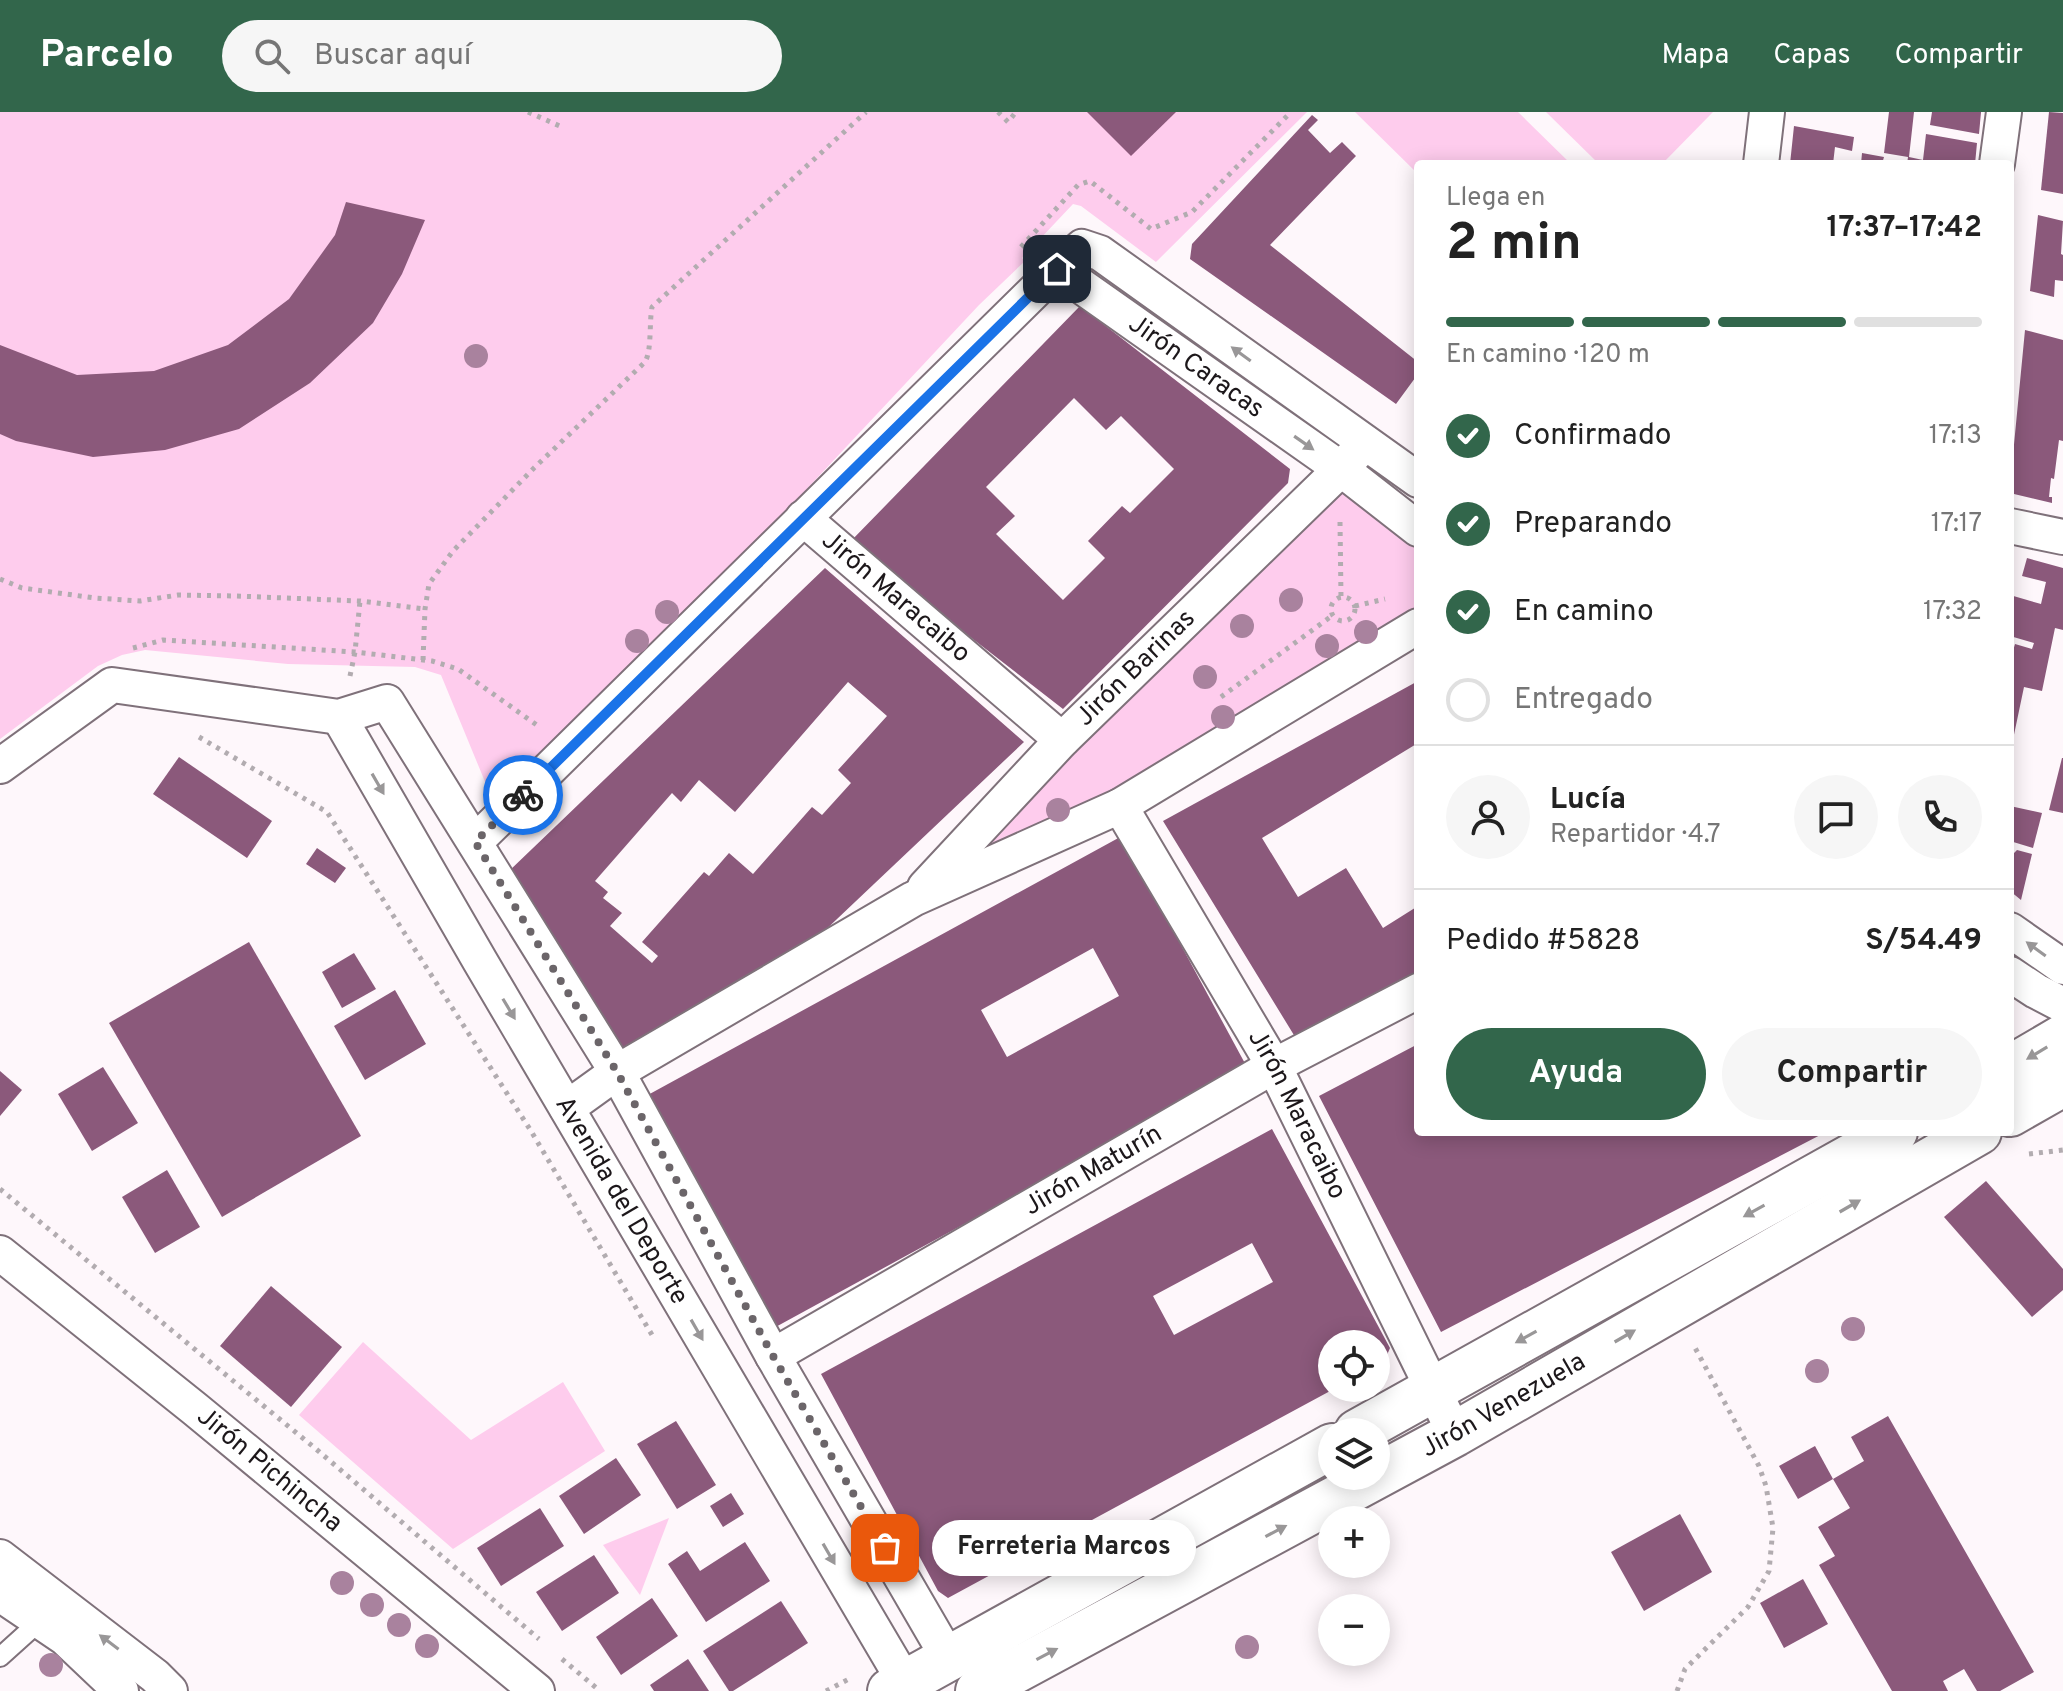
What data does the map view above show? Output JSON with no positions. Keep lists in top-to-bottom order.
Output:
{
  "streets": {
    "street": [
      "Jirón Caracas",
      "Jirón Maracaibo",
      "Jirón Barinas",
      "Jirón Maturín",
      "Avenida del Deporte",
      "Jirón Venezuela",
      "Jirón Pichincha"
    ]
  },
  "crossings": [
    ["Jirón Caracas", "Jirón Barinas"],
    ["Jirón Maracaibo", "Jirón Barinas"],
    ["Jirón Maracaibo", "Jirón Maturín"],
    ["Jirón Maracaibo", "Jirón Venezuela"],
    ["Jirón Barinas", "Avenida del Deporte"]
  ],
  "places": ["Ferreteria Marcos"],
  "page": {
    "header": "Parcelo",
    "search": "Buscar aquí",
    "nav": ["Mapa", "Capas", "Compartir"],
    "heading": ["2 min", "Llega en", "17:37–17:42"],
    "panel": [
      "Lucía",
      "Repartidor · 4.7",
      "Pedido #5828",
      "S/54.49"
    ],
    "bar": "En camino · 120 m",
    "list": [
      ["Confirmado", "17:13"],
      ["Preparando", "17:17"],
      ["En camino", "17:32"],
      "Entregado"
    ],
    "buttons": ["Ayuda", "Compartir"],
    "map_buttons": ["+", "−"],
    "bubble": "Ferreteria Marcos"
  }
}
